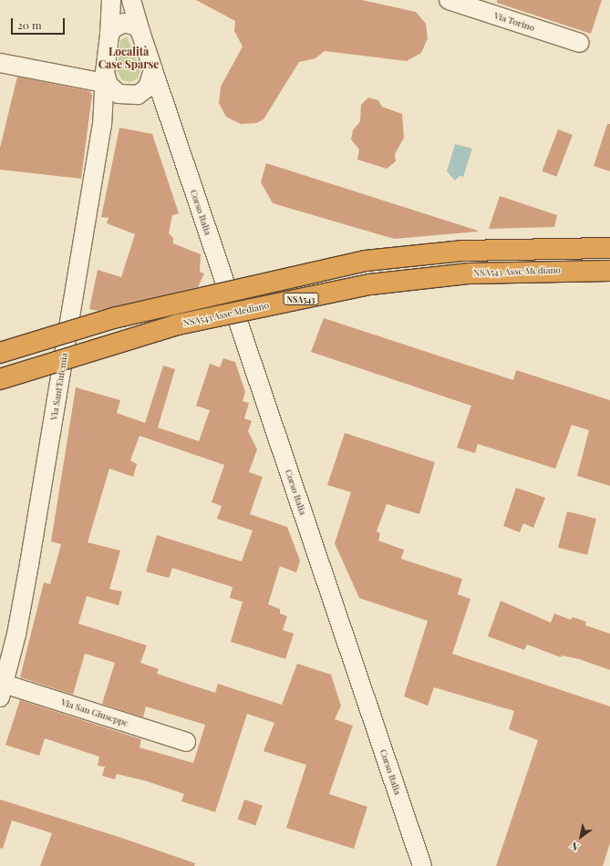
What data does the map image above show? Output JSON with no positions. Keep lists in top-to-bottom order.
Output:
{
  "streets": {
    "highway": ["NSA543 Asse Mediano", "NSA543"],
    "street": [
      "Via Torino",
      "Corso Italia",
      "Via Sant'Eufemia",
      "Via San Giuseppe"
    ]
  },
  "crossings": [
    ["Corso Italia", "Via Sant'Eufemia"],
    ["Via Sant'Eufemia", "Via San Giuseppe"]
  ],
  "districts": ["Località Case Sparse"],
  "scale_bar": "20 m",
  "north": "bottom left"
}
